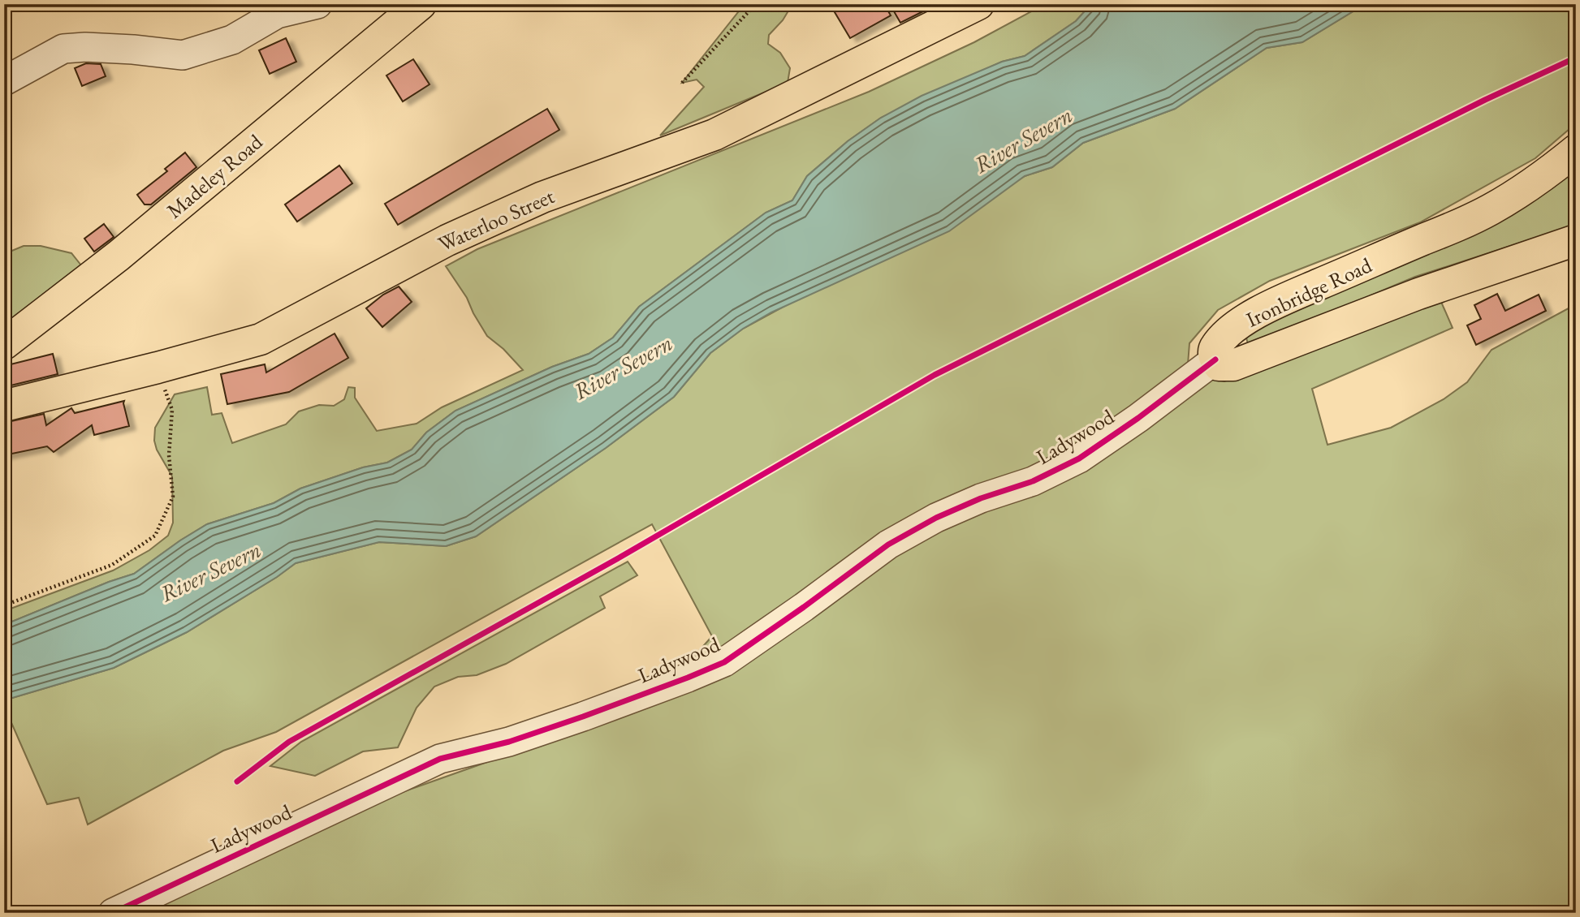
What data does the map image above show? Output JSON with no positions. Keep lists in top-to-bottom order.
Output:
{
  "streets": {
    "main road": ["Madeley Road", "Waterloo Street", "Ironbridge Road"],
    "street": ["Ladywood"]
  },
  "crossings": [
    ["Ironbridge Road", "Ladywood"]
  ],
  "water": ["River Severn"]
}
